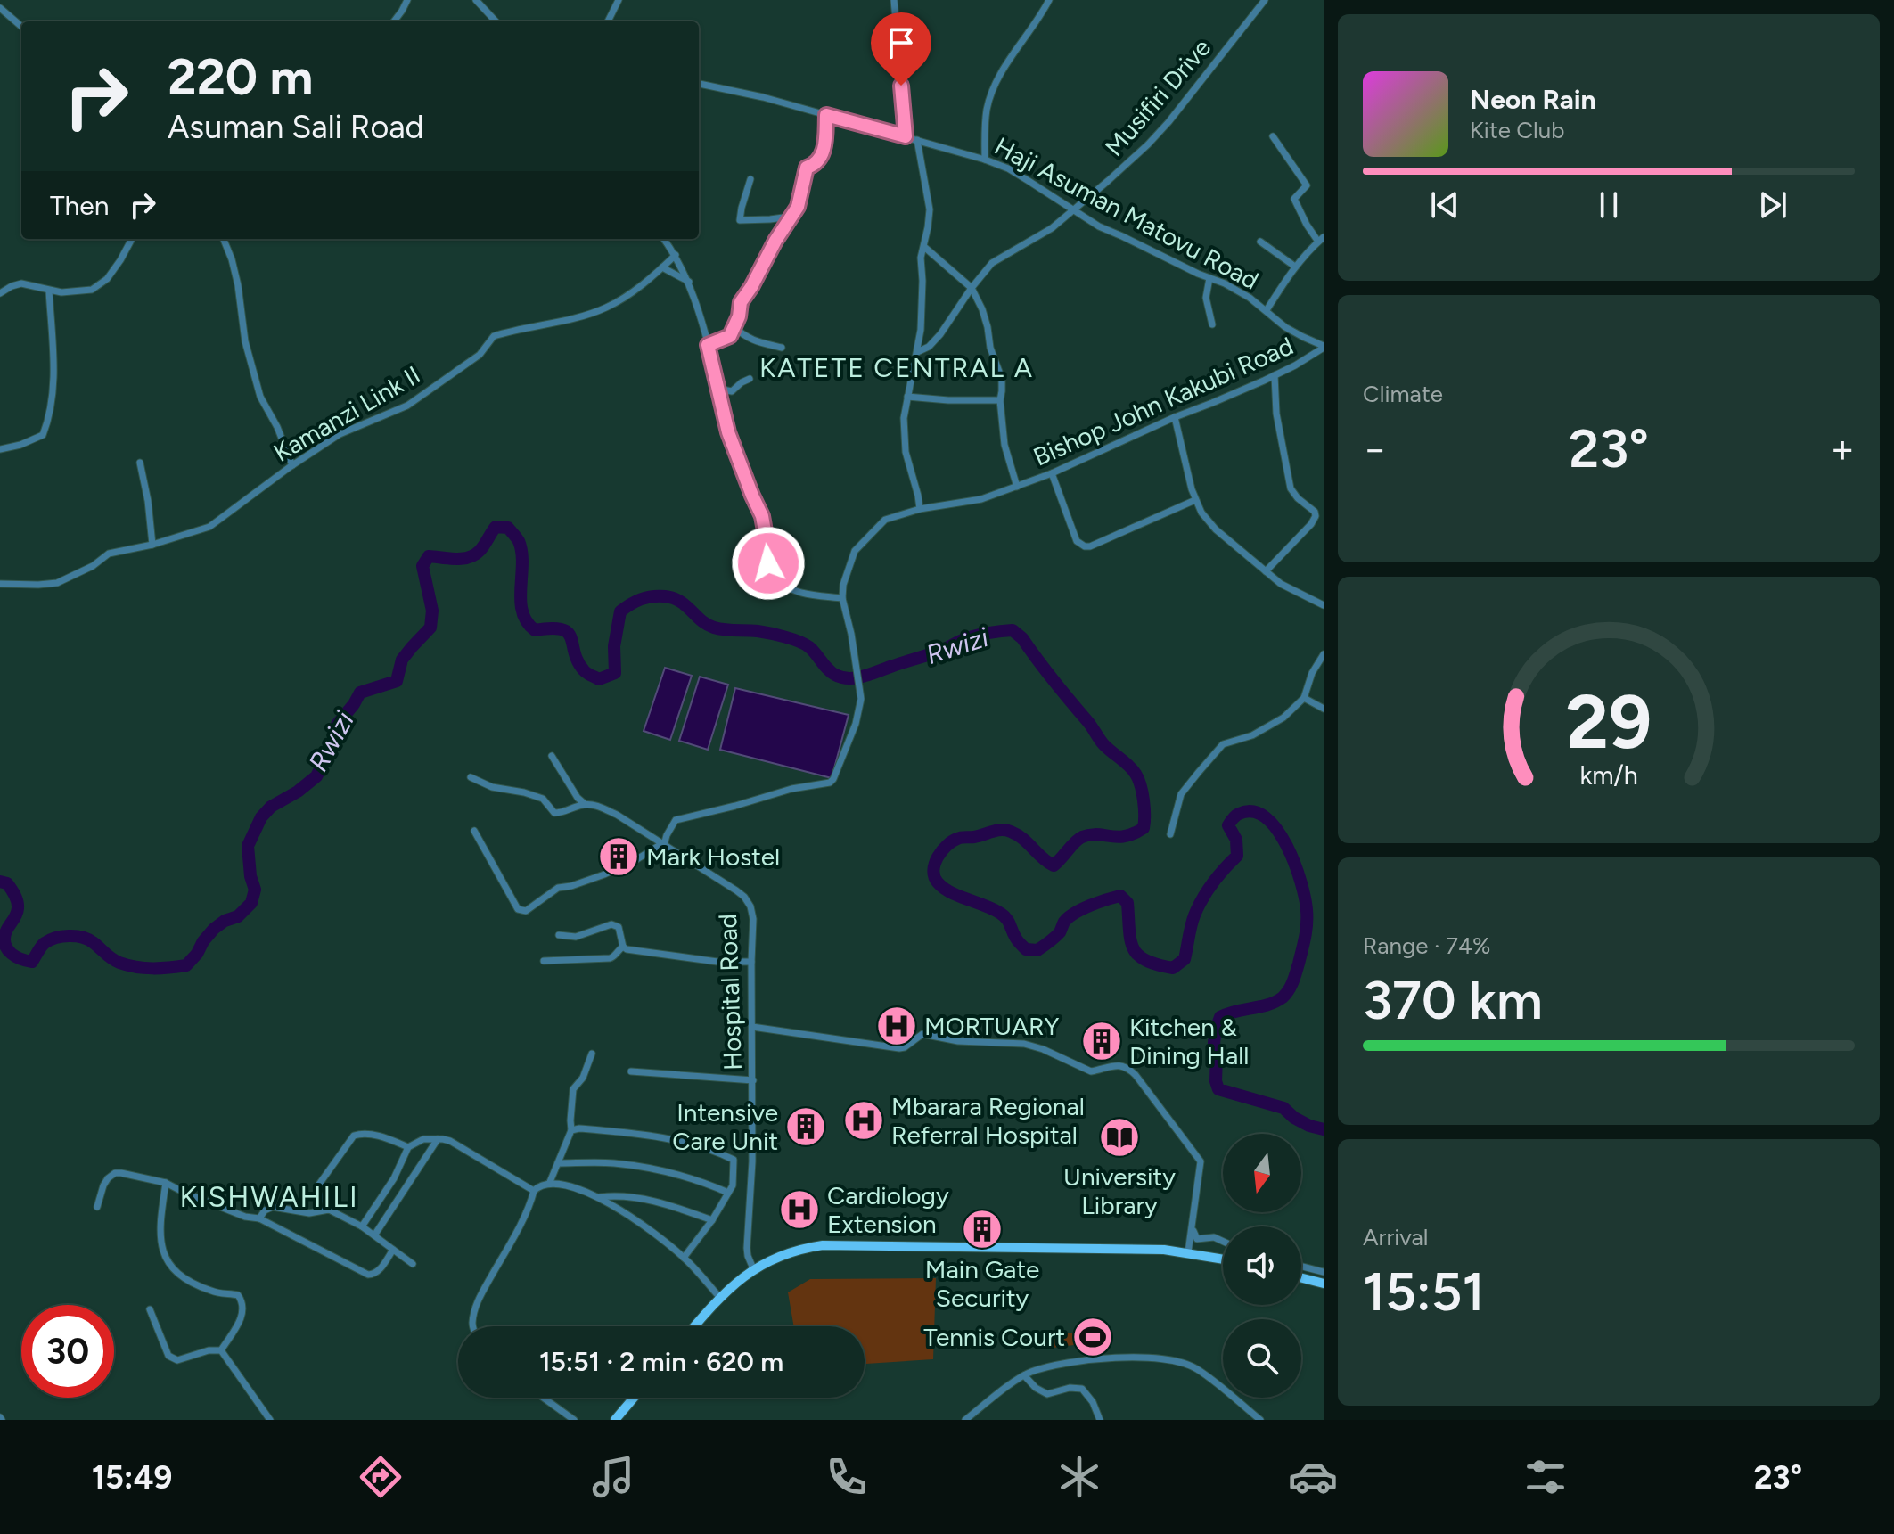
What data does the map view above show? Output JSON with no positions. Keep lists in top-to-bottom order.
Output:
{
  "streets": {
    "street": [
      "Musifiri Drive",
      "Haji Asuman Matovu Road",
      "Bishop John Kakubi Road",
      "Kamanzi Link II",
      "Hospital Road"
    ]
  },
  "crossings": [
    ["Musifiri Drive", "Haji Asuman Matovu Road"],
    ["Haji Asuman Matovu Road", "Bishop John Kakubi Road"]
  ],
  "districts": ["KATETE CENTRAL A", "KISHWAHILI"],
  "water": ["Rwizi"],
  "places": {
    "building": [
      "Mark Hostel",
      "Kitchen & Dining Hall",
      "Intensive Care Unit",
      "Main Gate Security"
    ],
    "hospital": ["MORTUARY", "Mbarara Regional Referral Hospital", "Cardiology Extension"],
    "library": ["University Library"],
    "sports": ["Tennis Court"]
  },
  "north": "bottom",
  "page": {
    "turn": ["220 m", "Asuman Sali Road"],
    "song": ["Neon Rain", "Kite Club"],
    "then": "Then",
    "tile": [
      "Climate",
      ["Range · 74%", "370 km"],
      ["Arrival", "15:51"]
    ],
    "heat": ["−", "23°", "+"],
    "limit": "30",
    "trip": "15:51 · 2 min · 620 m",
    "tabs": ["15:49", "23°"],
    "gauge": ["29", "km/h"]
  }
}
